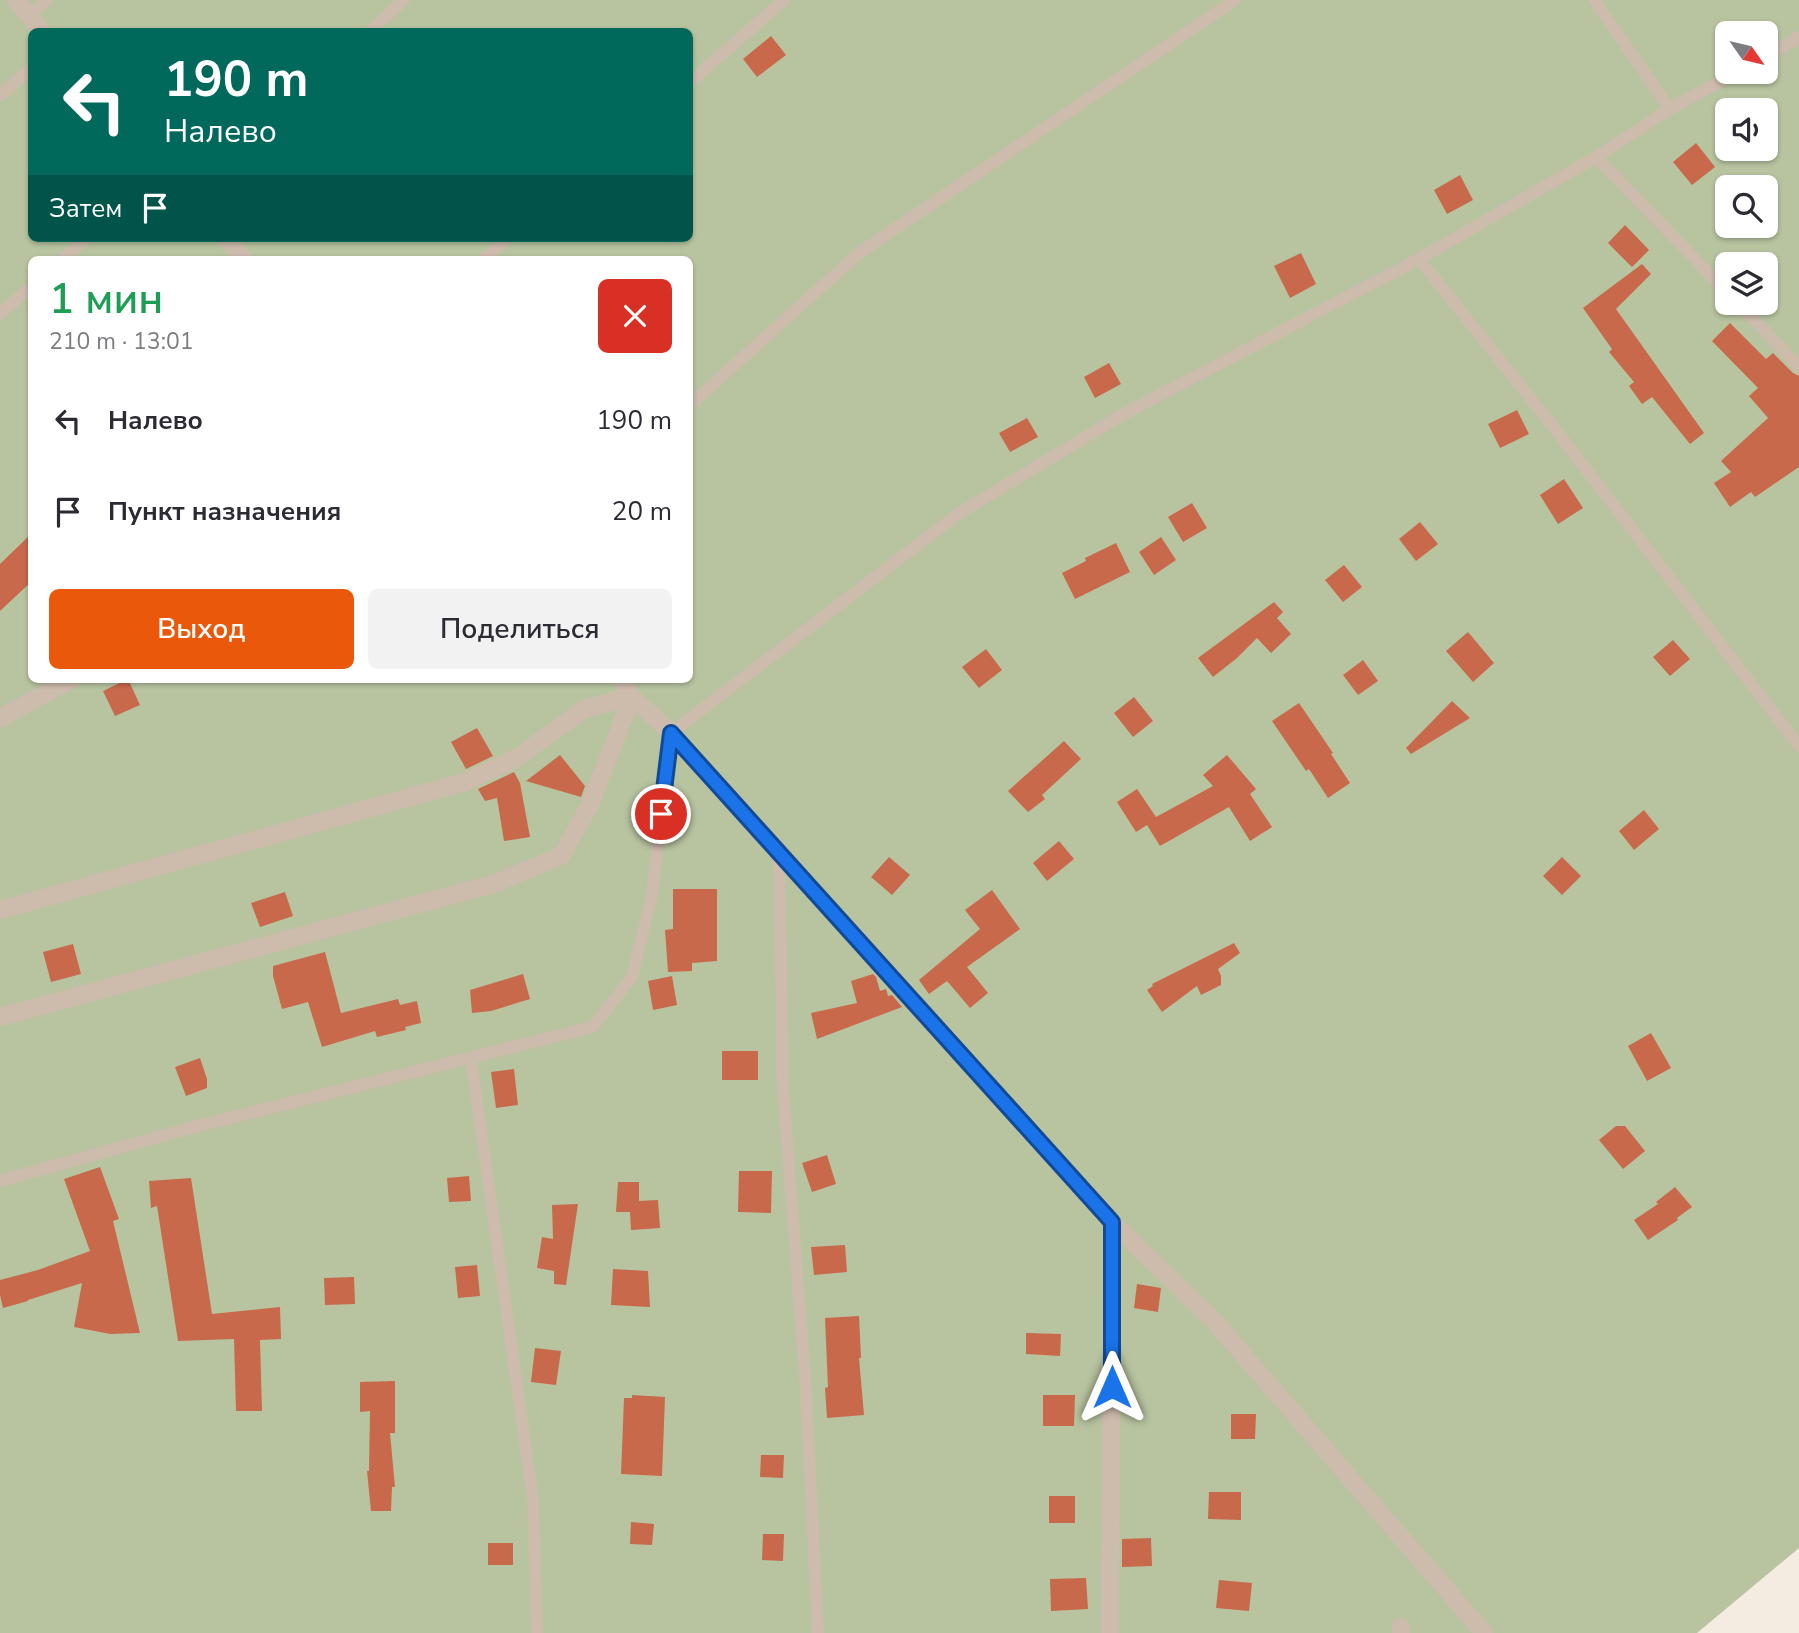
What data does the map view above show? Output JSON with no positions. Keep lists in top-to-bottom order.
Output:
{
  "north": "bottom right",
  "page": {
    "turn": ["190 m", "Налево"],
    "then": "Затем",
    "heading": ["1 мин", "210 m · 13:01"],
    "list": [
      {
        "name": "Налево",
        "value": "190 m"
      },
      {
        "name": "Пункт назначения",
        "value": "20 m"
      }
    ],
    "buttons": ["Выход", "Поделиться"]
  }
}
